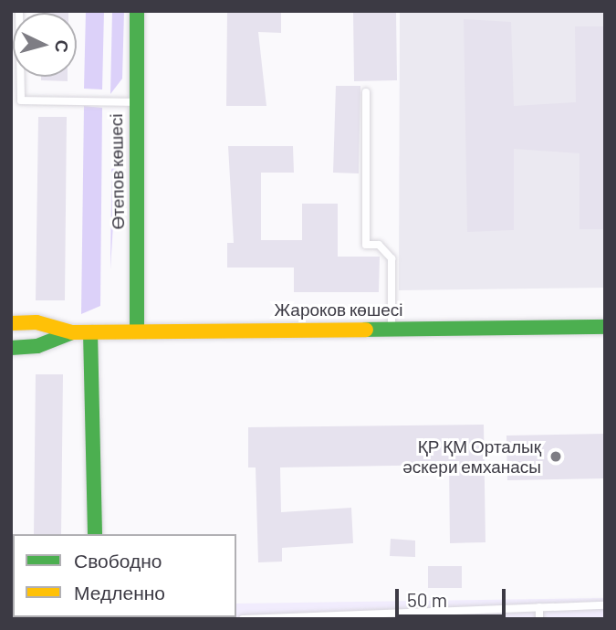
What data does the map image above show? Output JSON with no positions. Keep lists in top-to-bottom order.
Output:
{
  "streets": {
    "main road": ["Өтепов көшесі", "Жароков көшесі"]
  },
  "crossings": [
    ["Өтепов көшесі", "Жароков көшесі"]
  ],
  "places": ["ҚР ҚМ Орталық әскери емханасы"],
  "legend": ["Свободно", "Медленно"],
  "scale_bar": "50 m",
  "north": "right"
}
